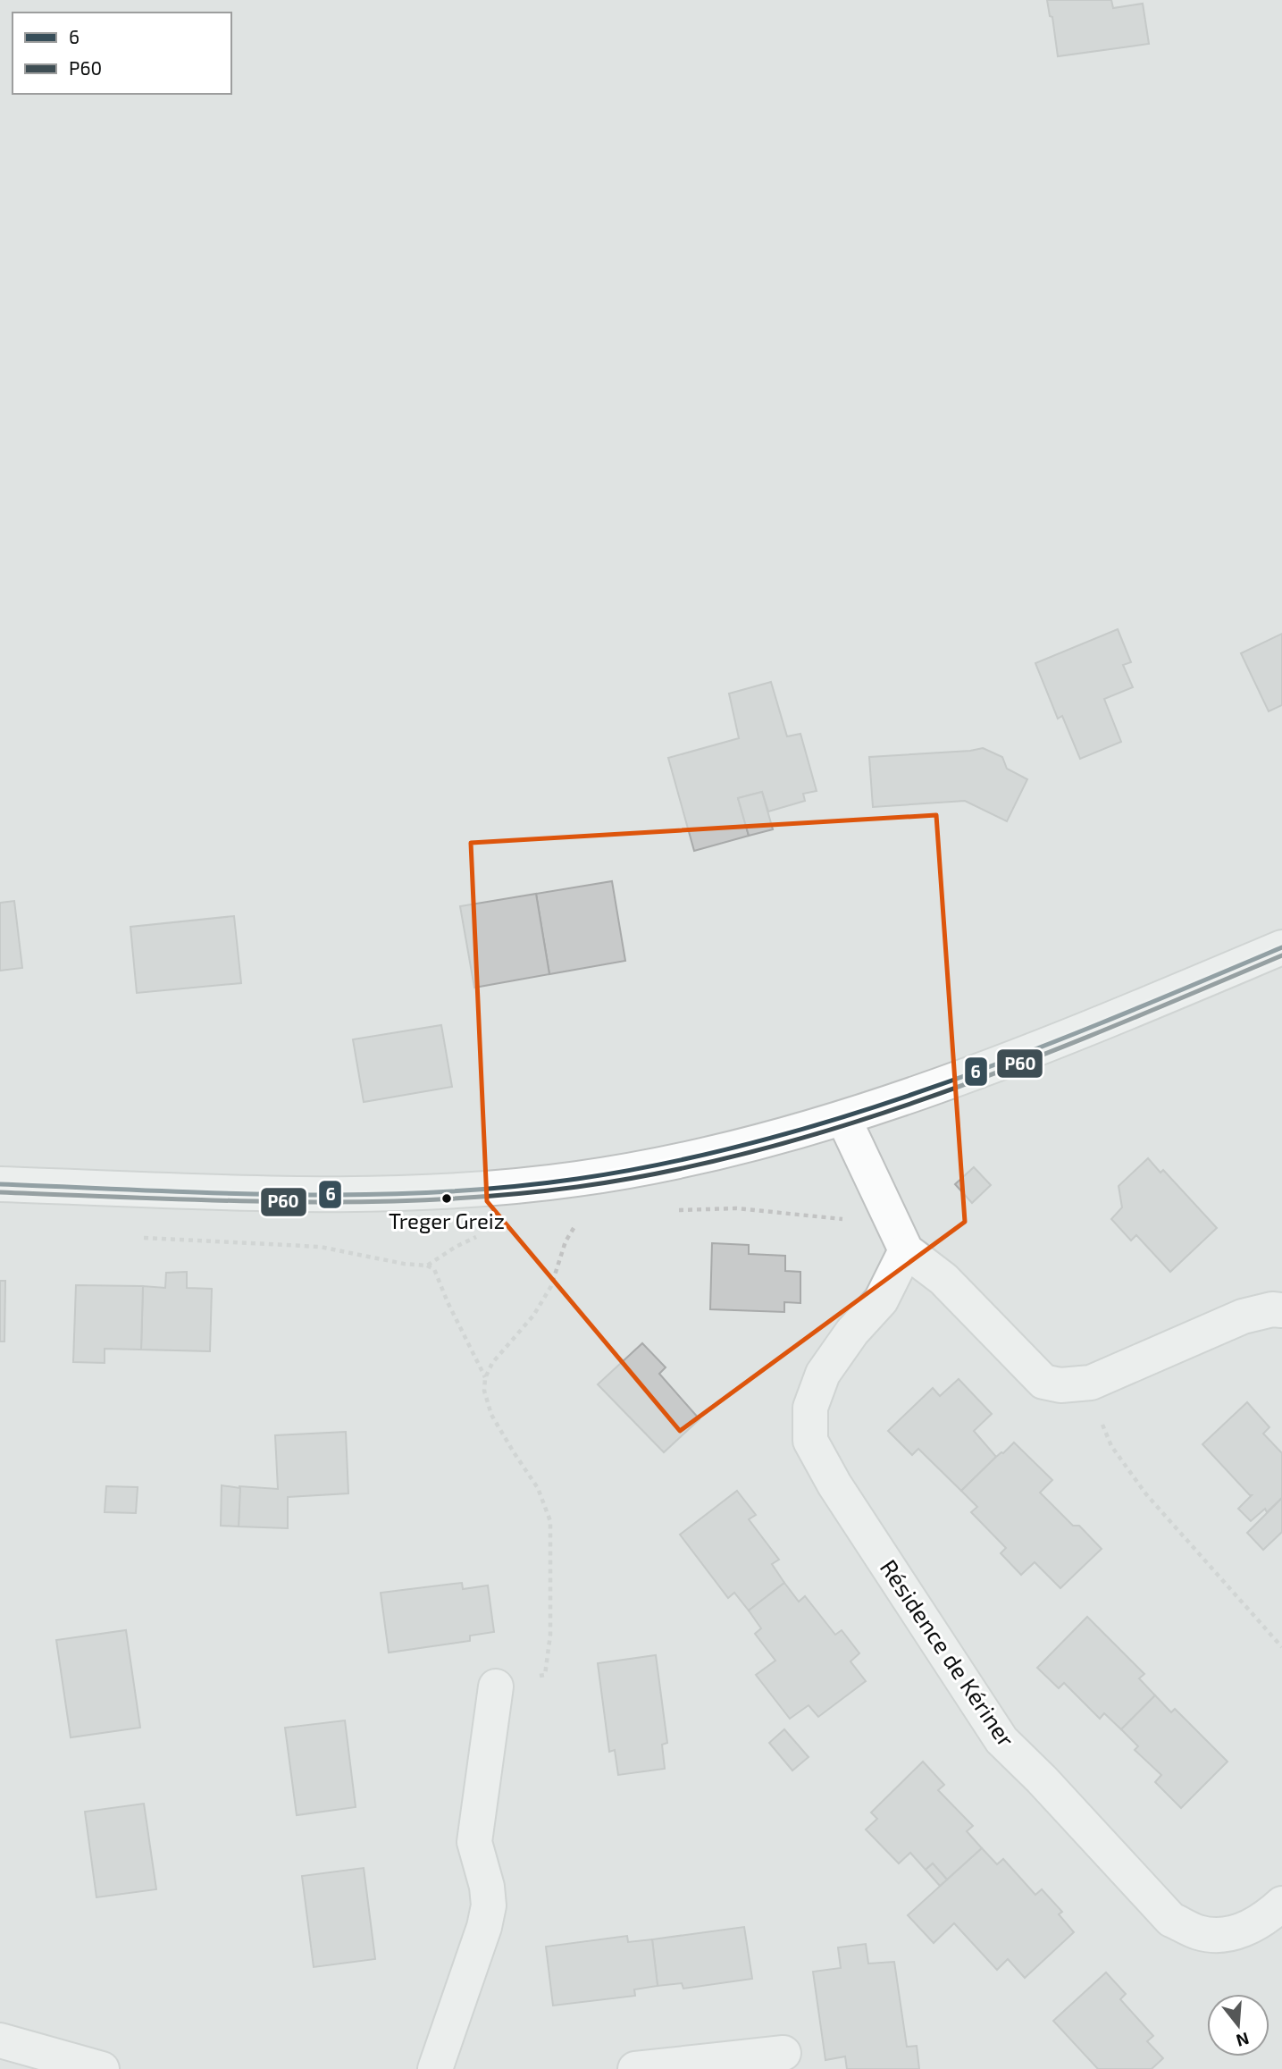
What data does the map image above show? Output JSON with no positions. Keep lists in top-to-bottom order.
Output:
{
  "streets": {
    "street": ["Résidence de Kériner"]
  },
  "places": ["Treger Greiz"],
  "lines": ["transit line 6", "transit line P60"],
  "legend": ["6", "P60"],
  "north": "bottom"
}
